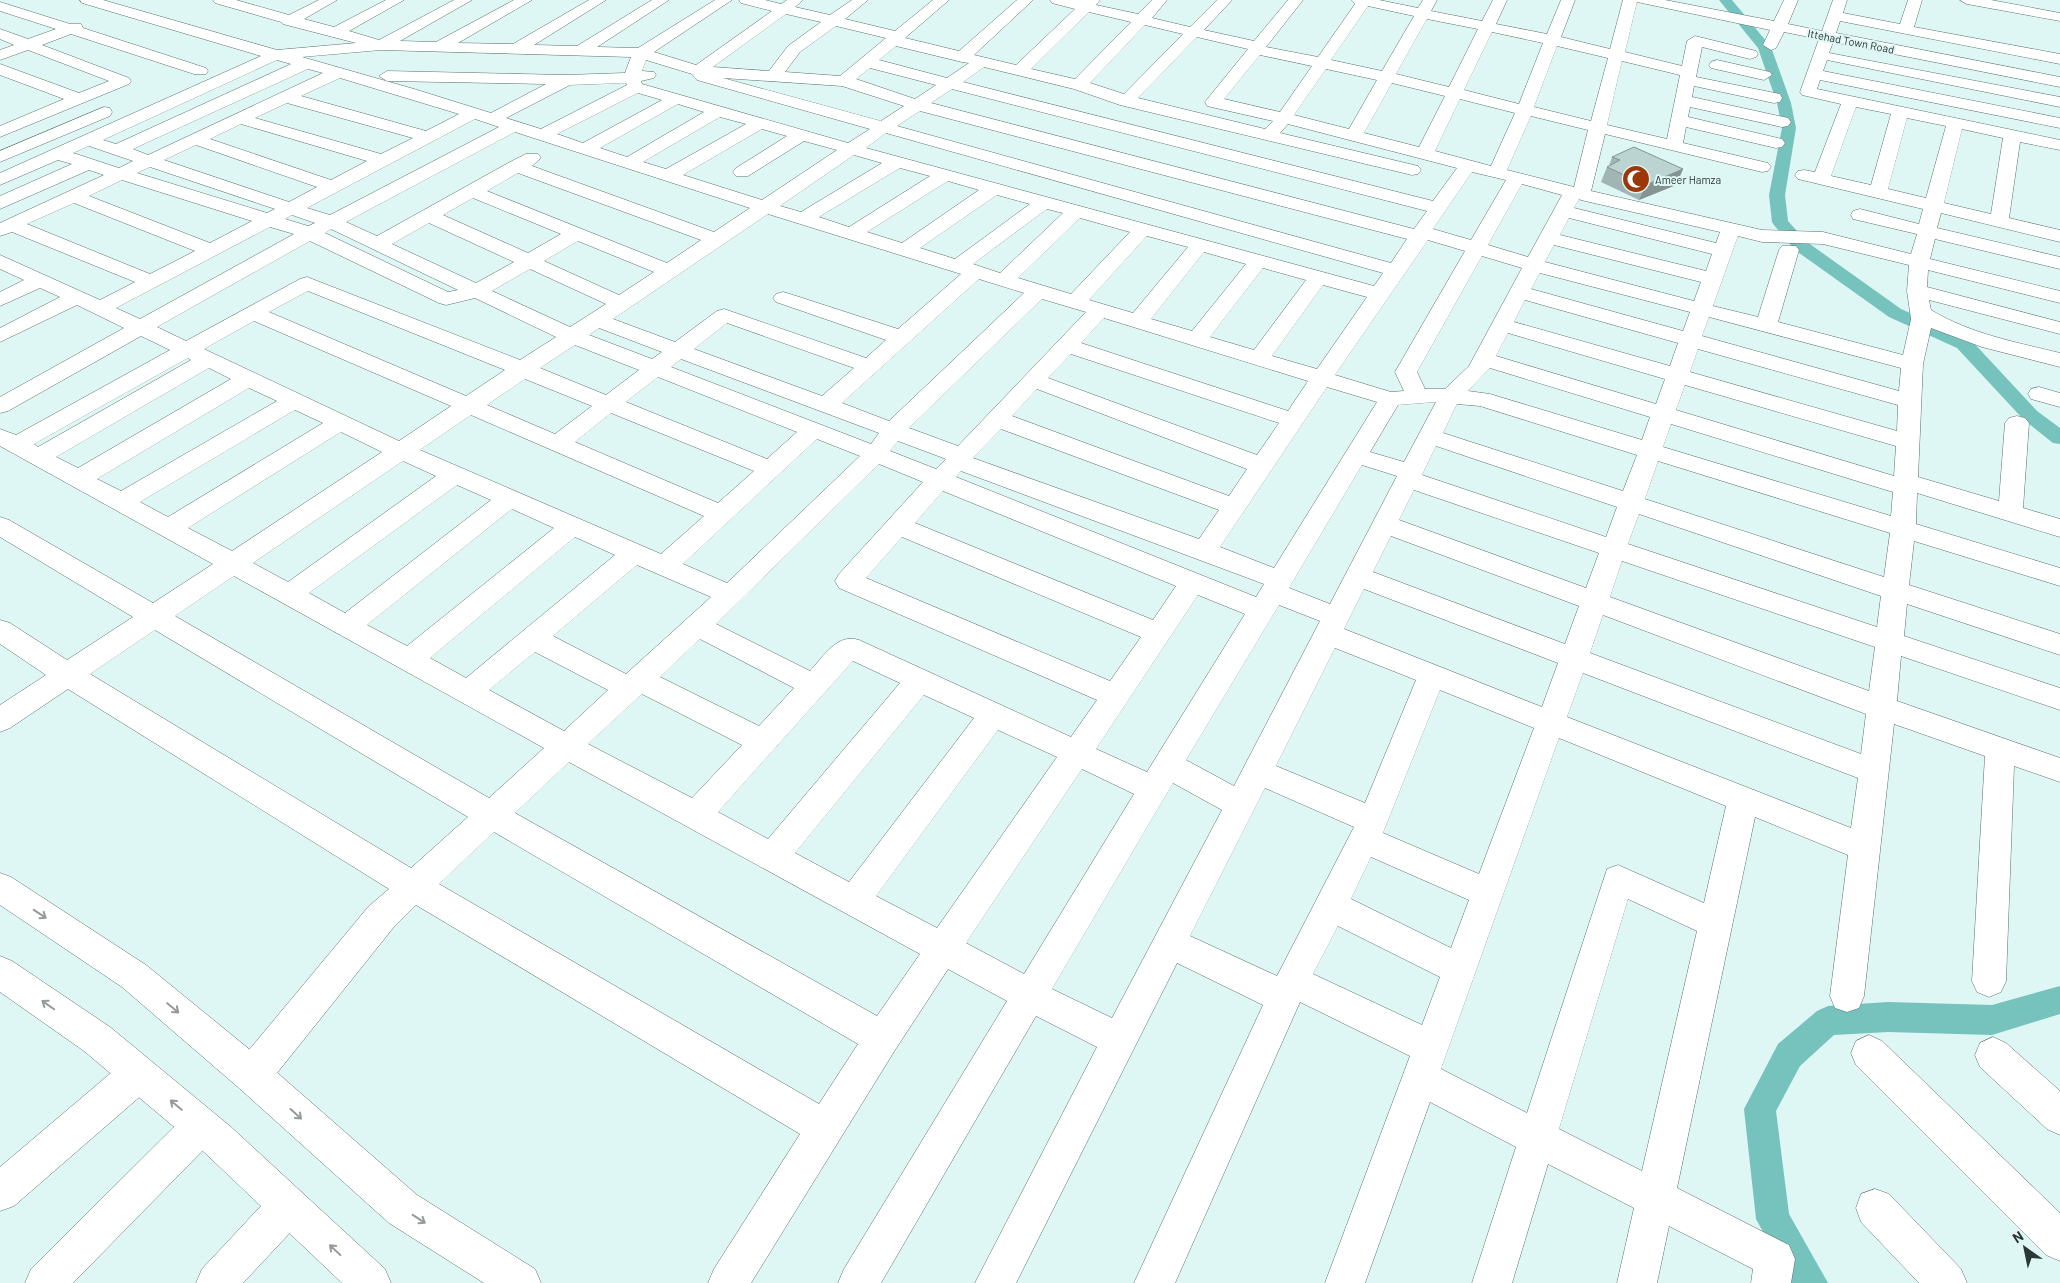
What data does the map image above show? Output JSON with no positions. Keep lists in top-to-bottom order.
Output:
{
  "streets": {
    "street": ["Ittehad Town Road"]
  },
  "places": {
    "mosque": ["Ameer Hamza"]
  },
  "north": "top left"
}
